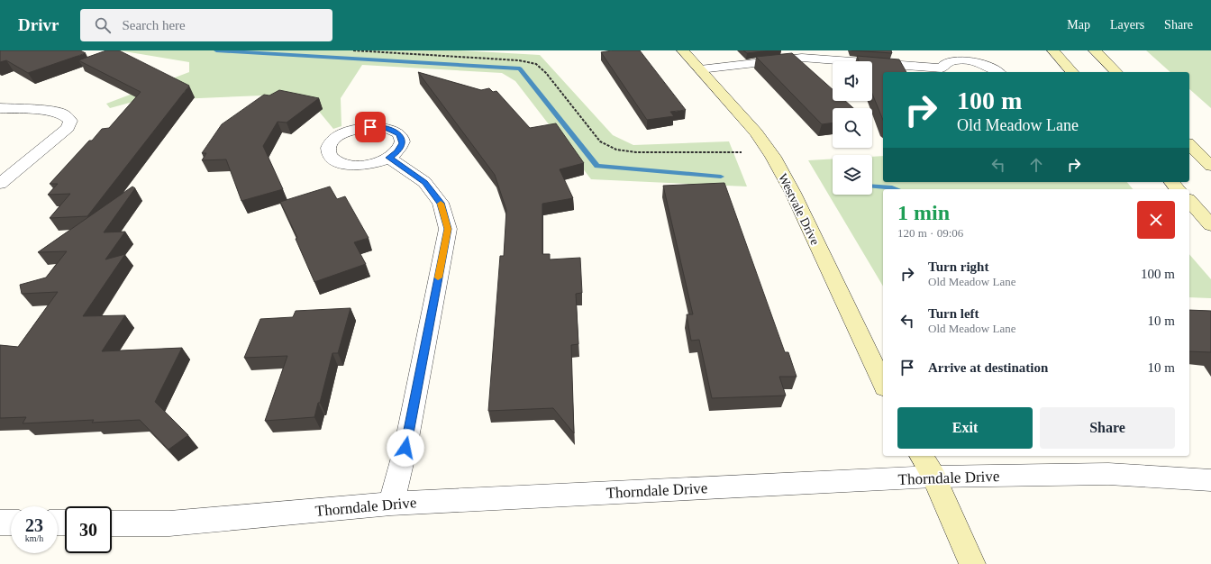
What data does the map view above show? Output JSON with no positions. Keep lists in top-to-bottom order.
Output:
{
  "streets": {
    "street": ["Westvale Drive", "Thorndale Drive"]
  },
  "page": {
    "header": "Drivr",
    "search": "Search here",
    "nav": ["Map", "Layers", "Share"],
    "turn": ["100 m", "Old Meadow Lane"],
    "heading": ["1 min", "120 m · 09:06"],
    "list": [
      {
        "name": "Turn right",
        "note": "Old Meadow Lane",
        "value": "100 m"
      },
      {
        "name": "Turn left",
        "note": "Old Meadow Lane",
        "value": "10 m"
      },
      {
        "name": "Arrive at destination",
        "value": "10 m"
      }
    ],
    "buttons": ["Exit", "Share"],
    "speed": "23 km/h",
    "limit": "30"
  }
}
